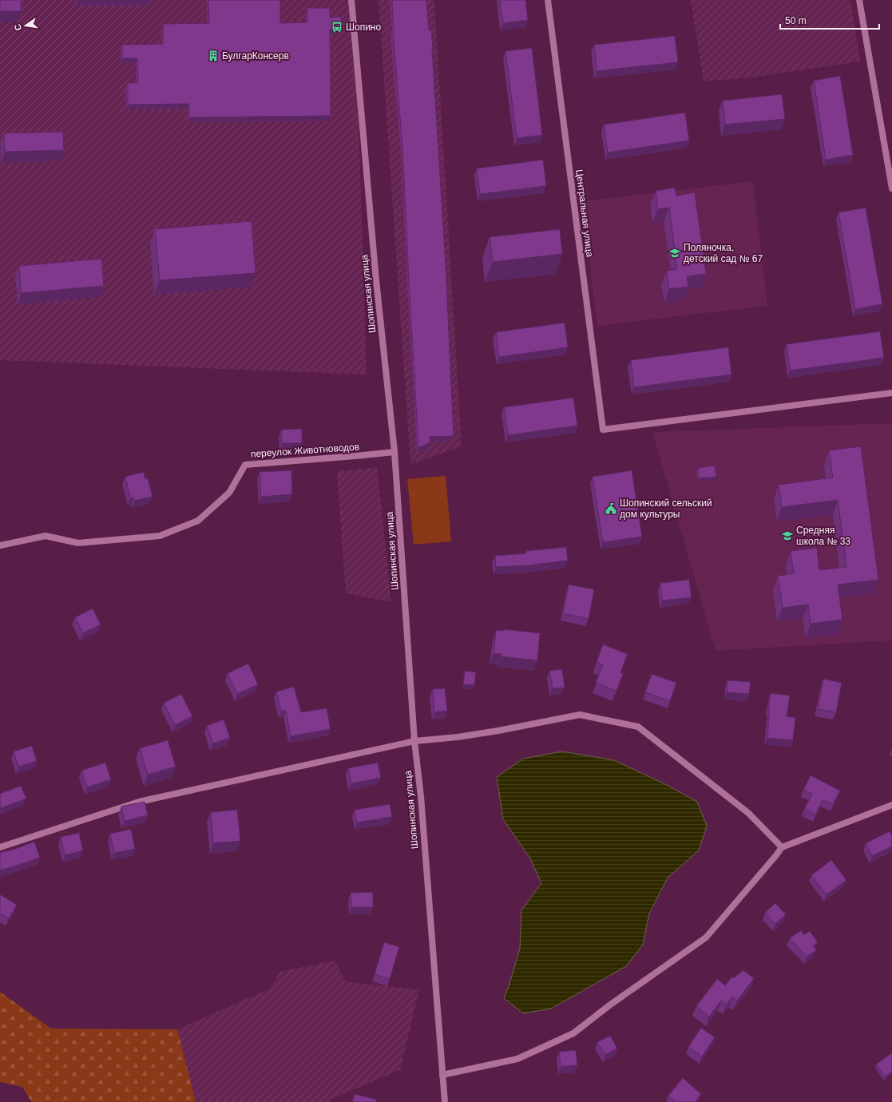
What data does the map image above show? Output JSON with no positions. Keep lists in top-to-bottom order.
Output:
{
  "streets": {
    "street": ["Центральная улица", "Шопинская улица", "переулок Животноводов"]
  },
  "crossings": [
    ["Шопинская улица", "переулок Животноводов"]
  ],
  "places": {
    "bus stop": ["Шопино"],
    "building": ["БулгарКонсерв"],
    "school or university": ["Поляночка, детский сад № 67", "Средняя школа № 33"],
    "public building": ["Шопинский сельский дом культуры"]
  },
  "scale_bar": "50 m",
  "north": "left"
}
